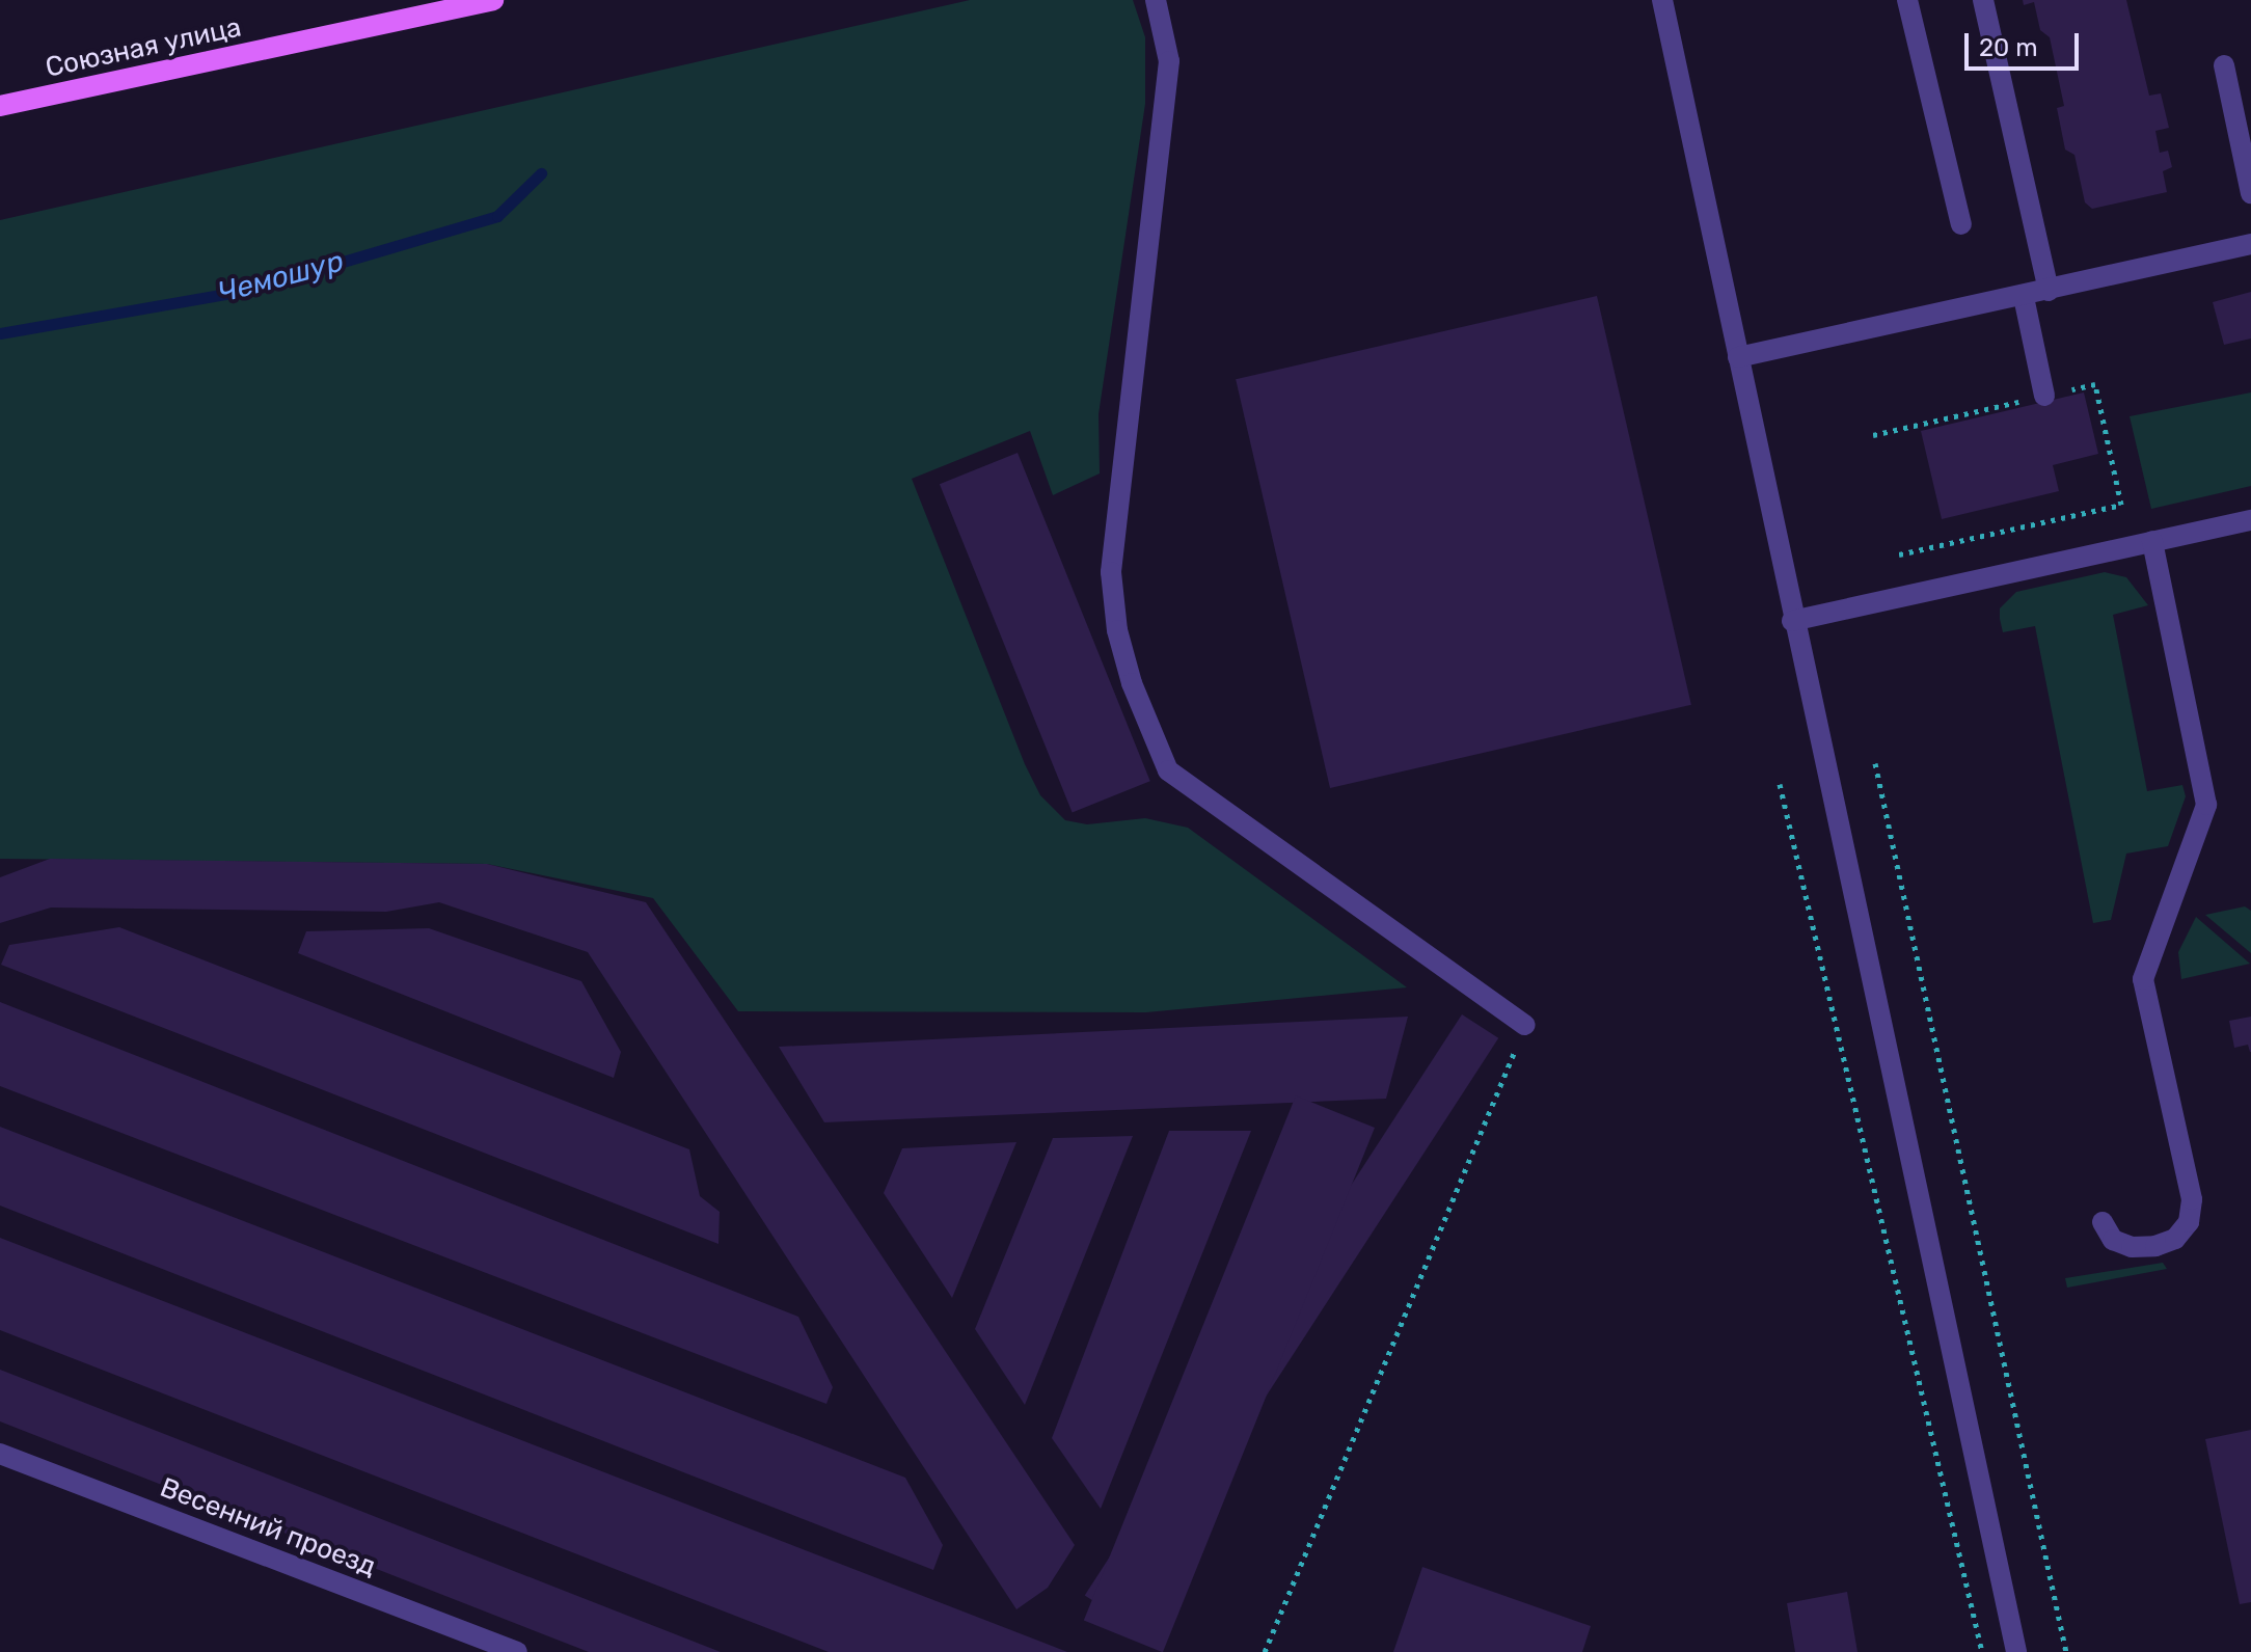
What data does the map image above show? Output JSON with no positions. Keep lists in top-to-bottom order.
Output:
{
  "streets": {
    "main road": ["Союзная улица"],
    "street": ["Весенний проезд"]
  },
  "water": ["Чемошур"],
  "scale_bar": "20 m"
}
